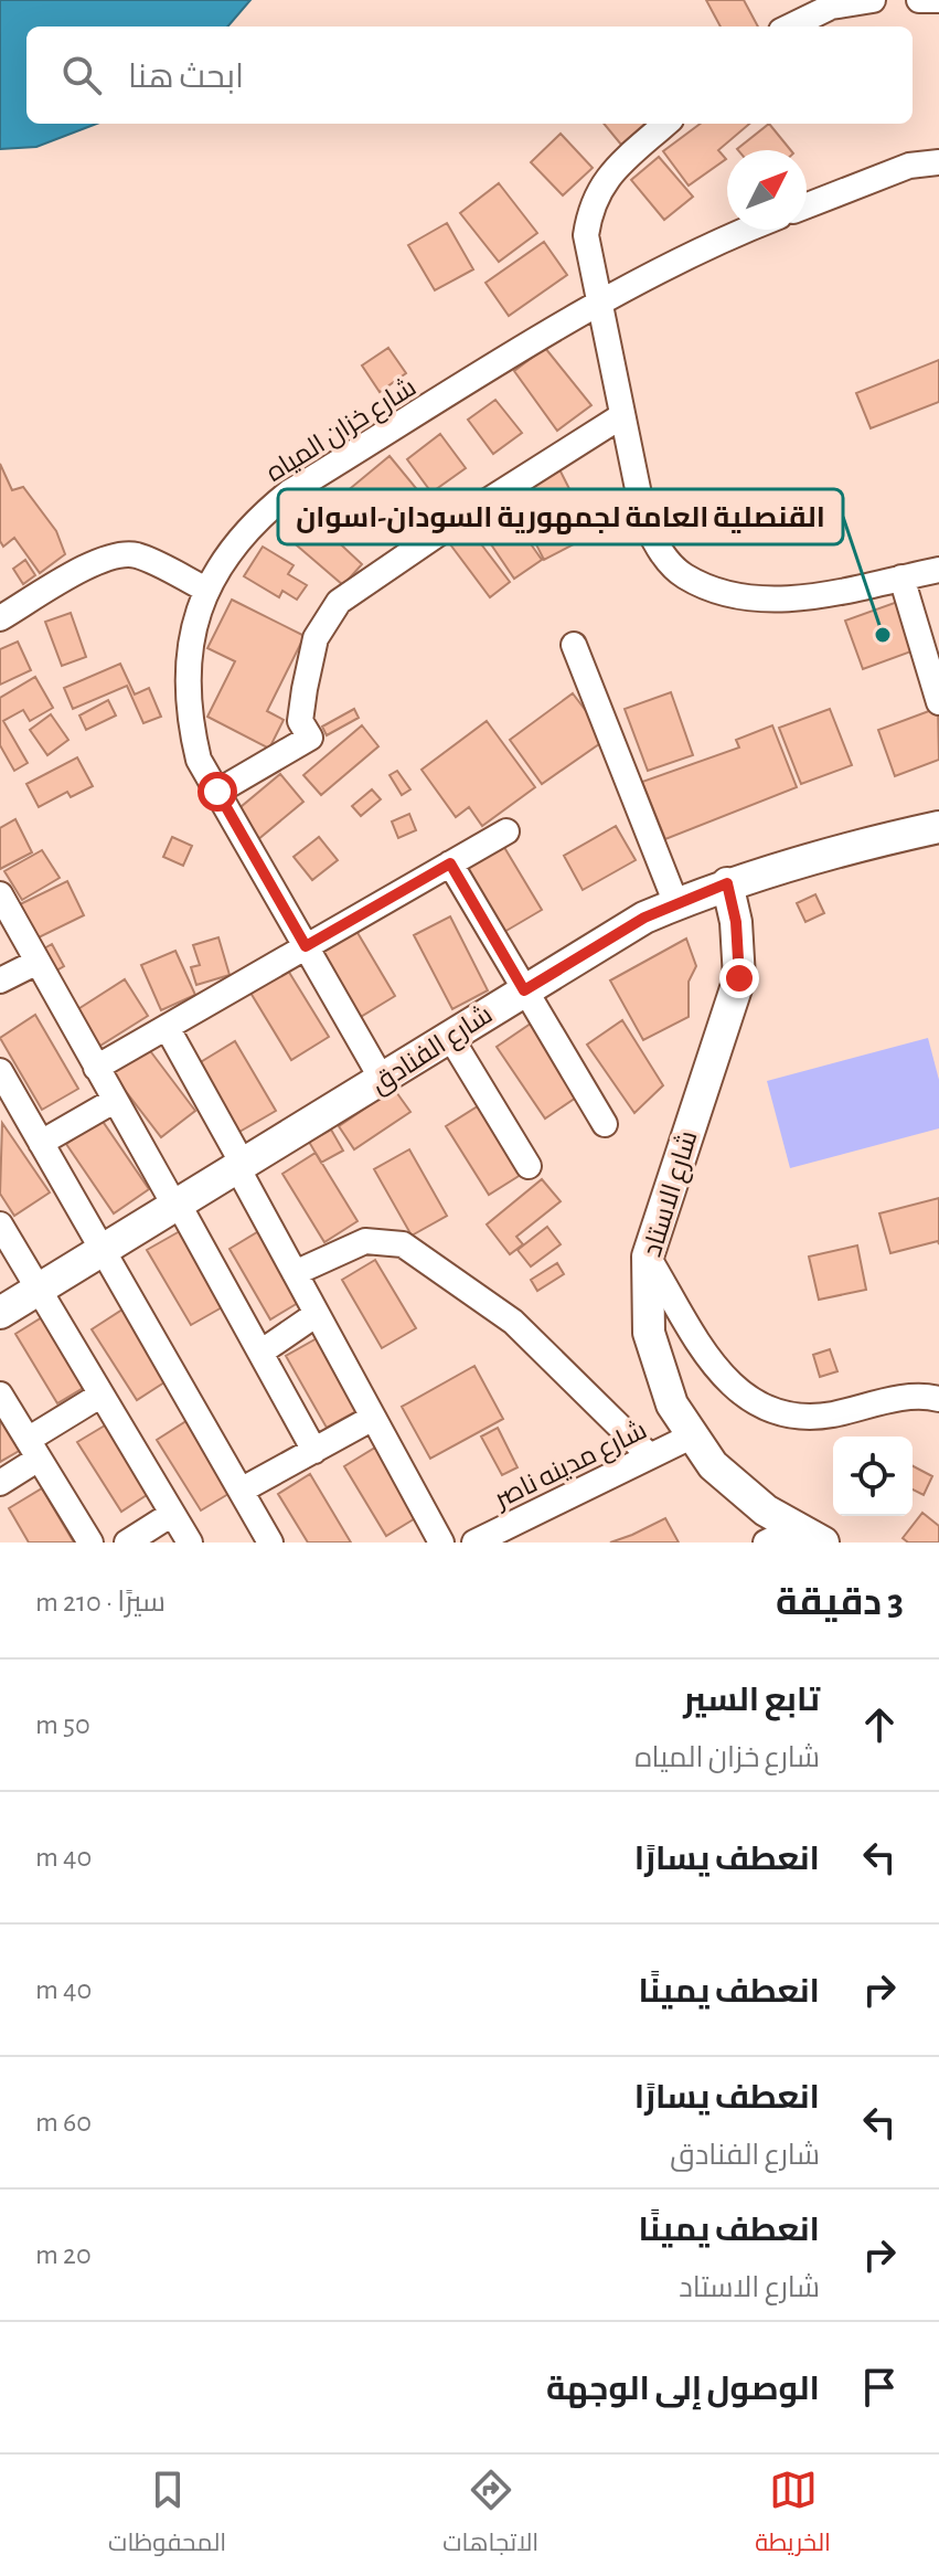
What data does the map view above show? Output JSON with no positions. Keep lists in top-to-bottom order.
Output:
{
  "streets": {
    "street": [
      "شارع خزان المياه",
      "شارع الفنادق",
      "شارع الاستاد",
      "شارع مدينه ناصر"
    ]
  },
  "crossings": [
    ["شارع خزان المياه", "شارع الفنادق"],
    ["شارع الفنادق", "شارع الاستاد"],
    ["شارع الاستاد", "شارع مدينه ناصر"]
  ],
  "places": ["القنصلية العامة لجمهورية السودان-اسوان"],
  "north": "top right",
  "page": {
    "search": "ابحث هنا",
    "heading": ["3 دقيقة", "سيرًا · 210 m"],
    "list": [
      ["تابع السير", "شارع خزان المياه", "50 m"],
      ["انعطف يسارًا", "40 m"],
      ["انعطف يمينًا", "40 m"],
      ["انعطف يسارًا", "شارع الفنادق", "60 m"],
      ["انعطف يمينًا", "شارع الاستاد", "20 m"],
      "الوصول إلى الوجهة"
    ],
    "nav": ["الخريطة", "الاتجاهات", "المحفوظات"]
  }
}
